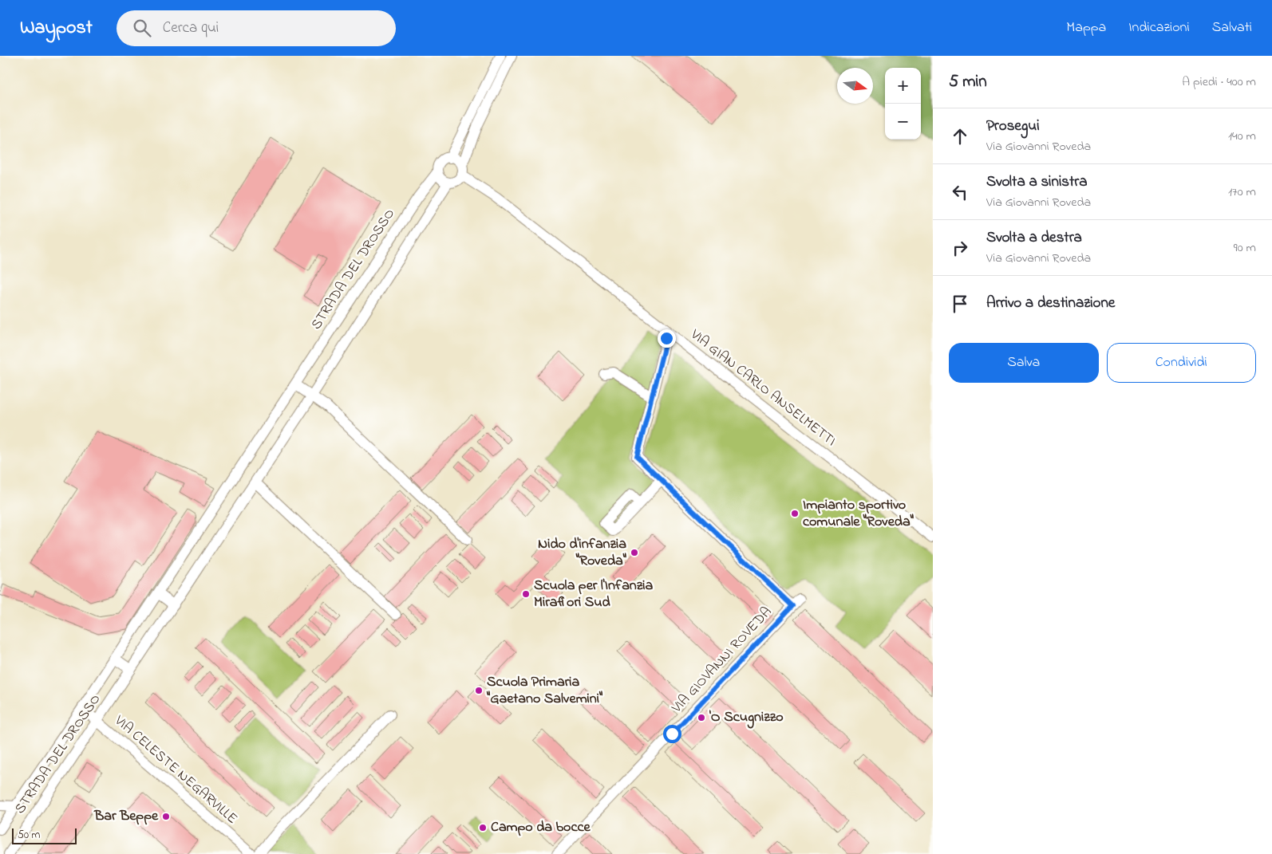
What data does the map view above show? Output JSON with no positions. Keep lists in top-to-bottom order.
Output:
{
  "streets": {
    "street": [
      "STRADA DEL DROSSO",
      "VIA GIAN CARLO ANSELMETTI",
      "VIA GIOVANNI ROVEDA",
      "VIA CELESTE NEGARVILLE"
    ]
  },
  "crossings": [
    ["STRADA DEL DROSSO", "VIA GIAN CARLO ANSELMETTI"],
    ["STRADA DEL DROSSO", "VIA CELESTE NEGARVILLE"],
    ["VIA GIAN CARLO ANSELMETTI", "VIA GIOVANNI ROVEDA"]
  ],
  "places": [
    "Impianto sportivo comunale \"Roveda\"",
    "Nido d'infanzia \"Roveda\"",
    "Scuola per l'Infanzia Mirafiori Sud",
    "Scuola Primaria \"Gaetano Salvemini\"",
    "'O Scugnizzo",
    "Bar Beppe",
    "Campo da bocce"
  ],
  "scale_bar": "50 m",
  "north": "right",
  "page": {
    "header": "Waypost",
    "search": "Cerca qui",
    "nav": ["Mappa", "Indicazioni", "Salvati"],
    "heading": ["5 min", "A piedi · 400 m"],
    "map_buttons": ["+", "−"],
    "list": [
      ["Prosegui", "Via Giovanni Roveda", "140 m"],
      ["Svolta a sinistra", "Via Giovanni Roveda", "170 m"],
      ["Svolta a destra", "Via Giovanni Roveda", "90 m"],
      "Arrivo a destinazione"
    ],
    "buttons": ["Salva", "Condividi"],
    "scale": "50 m"
  }
}
